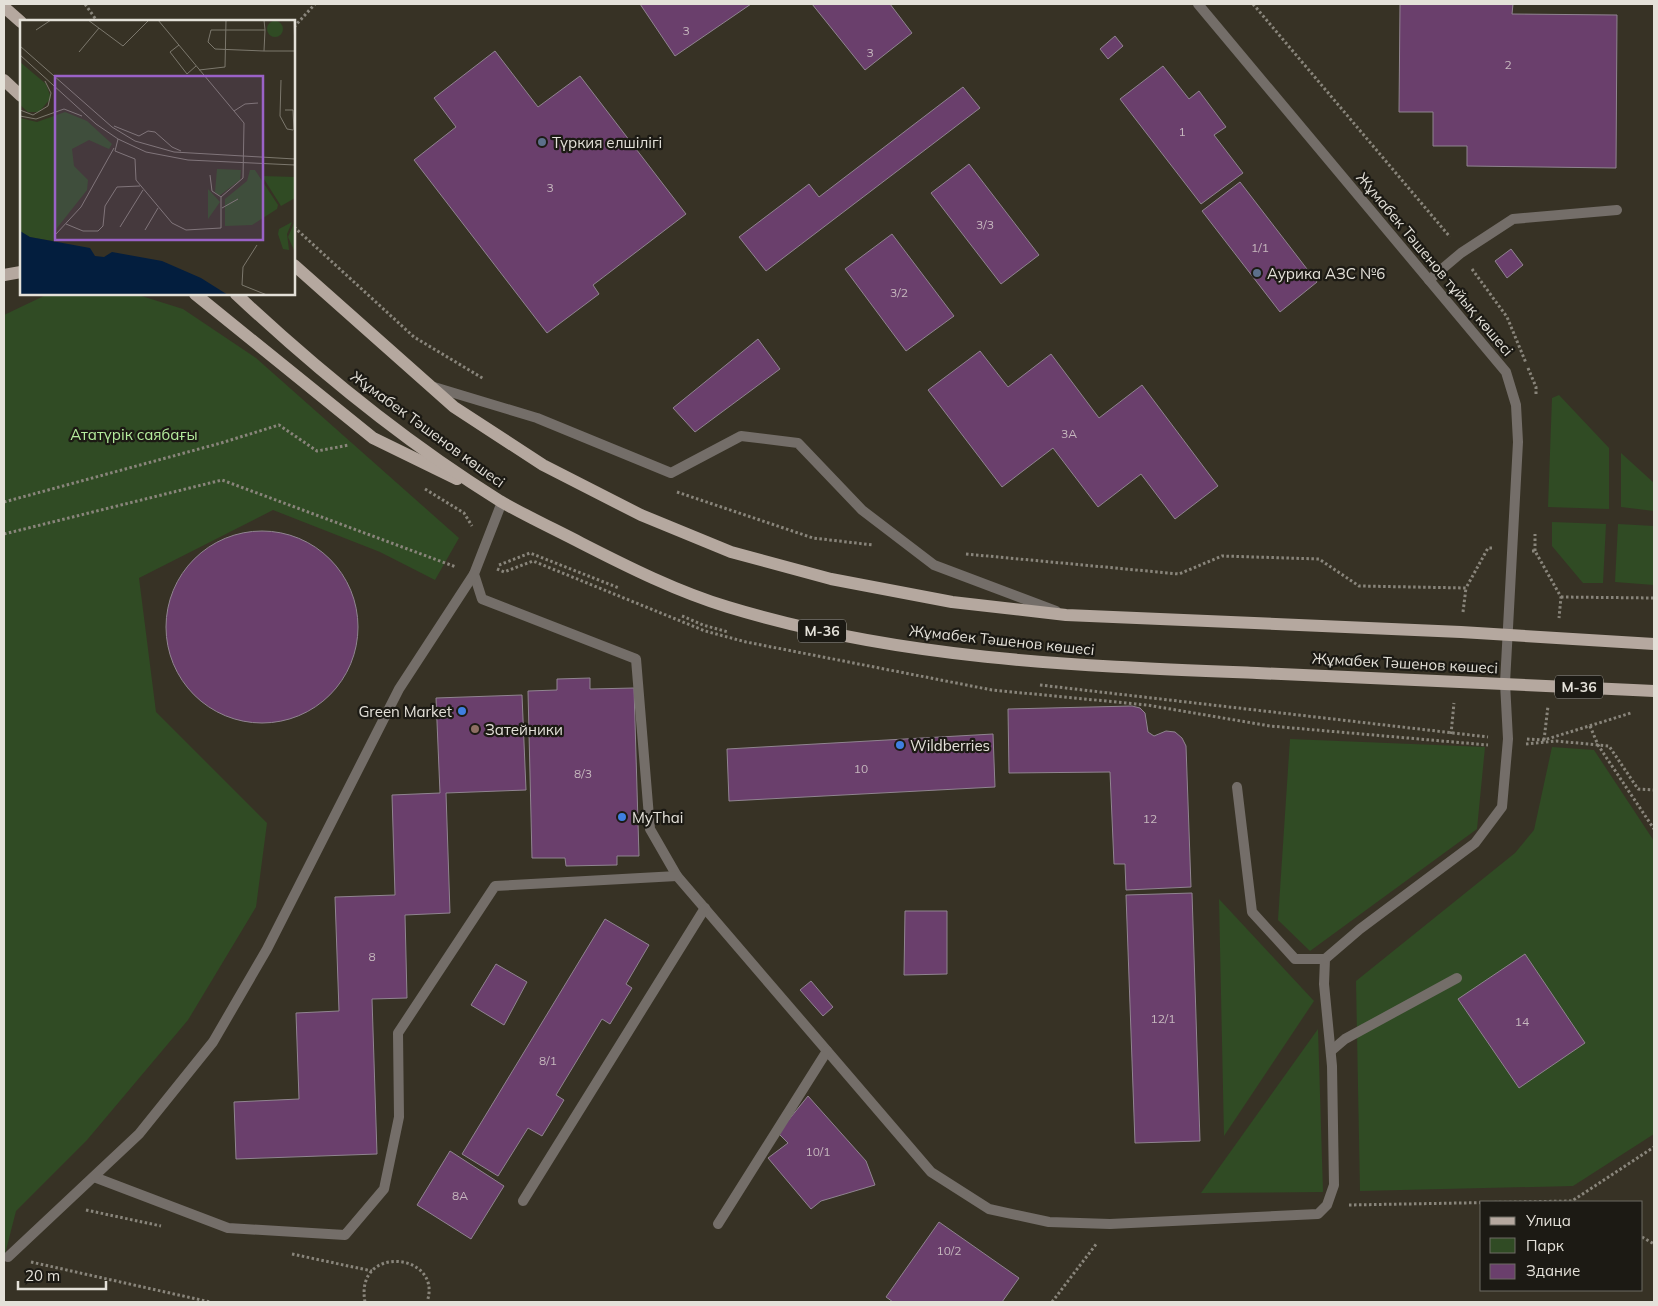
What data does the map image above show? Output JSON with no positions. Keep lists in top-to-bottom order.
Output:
{
  "streets": {
    "main road": ["Жұмабек Тәшенов көшесі", "M-36"],
    "street": ["Жұмабек Тәшенов тұйық көшесі"]
  },
  "crossings": [
    ["Жұмабек Тәшенов тұйық көшесі", "Жұмабек Тәшенов көшесі"]
  ],
  "parks": ["Ататүрік саябағы"],
  "places": [
    "Түркия елшілігі",
    "Аурика АЗС №6",
    "Green Market",
    "Затейники",
    "Wildberries",
    "MyThai"
  ],
  "house_numbers": [
    "3",
    "3",
    "2",
    "1",
    "3",
    "3/3",
    "1/1",
    "3/2",
    "3А",
    "10",
    "8/3",
    "12",
    "8",
    "12/1",
    "14",
    "8/1",
    "10/1",
    "8А",
    "10/2"
  ],
  "legend": ["Улица", "Парк", "Здание"],
  "scale_bar": "20 m"
}
